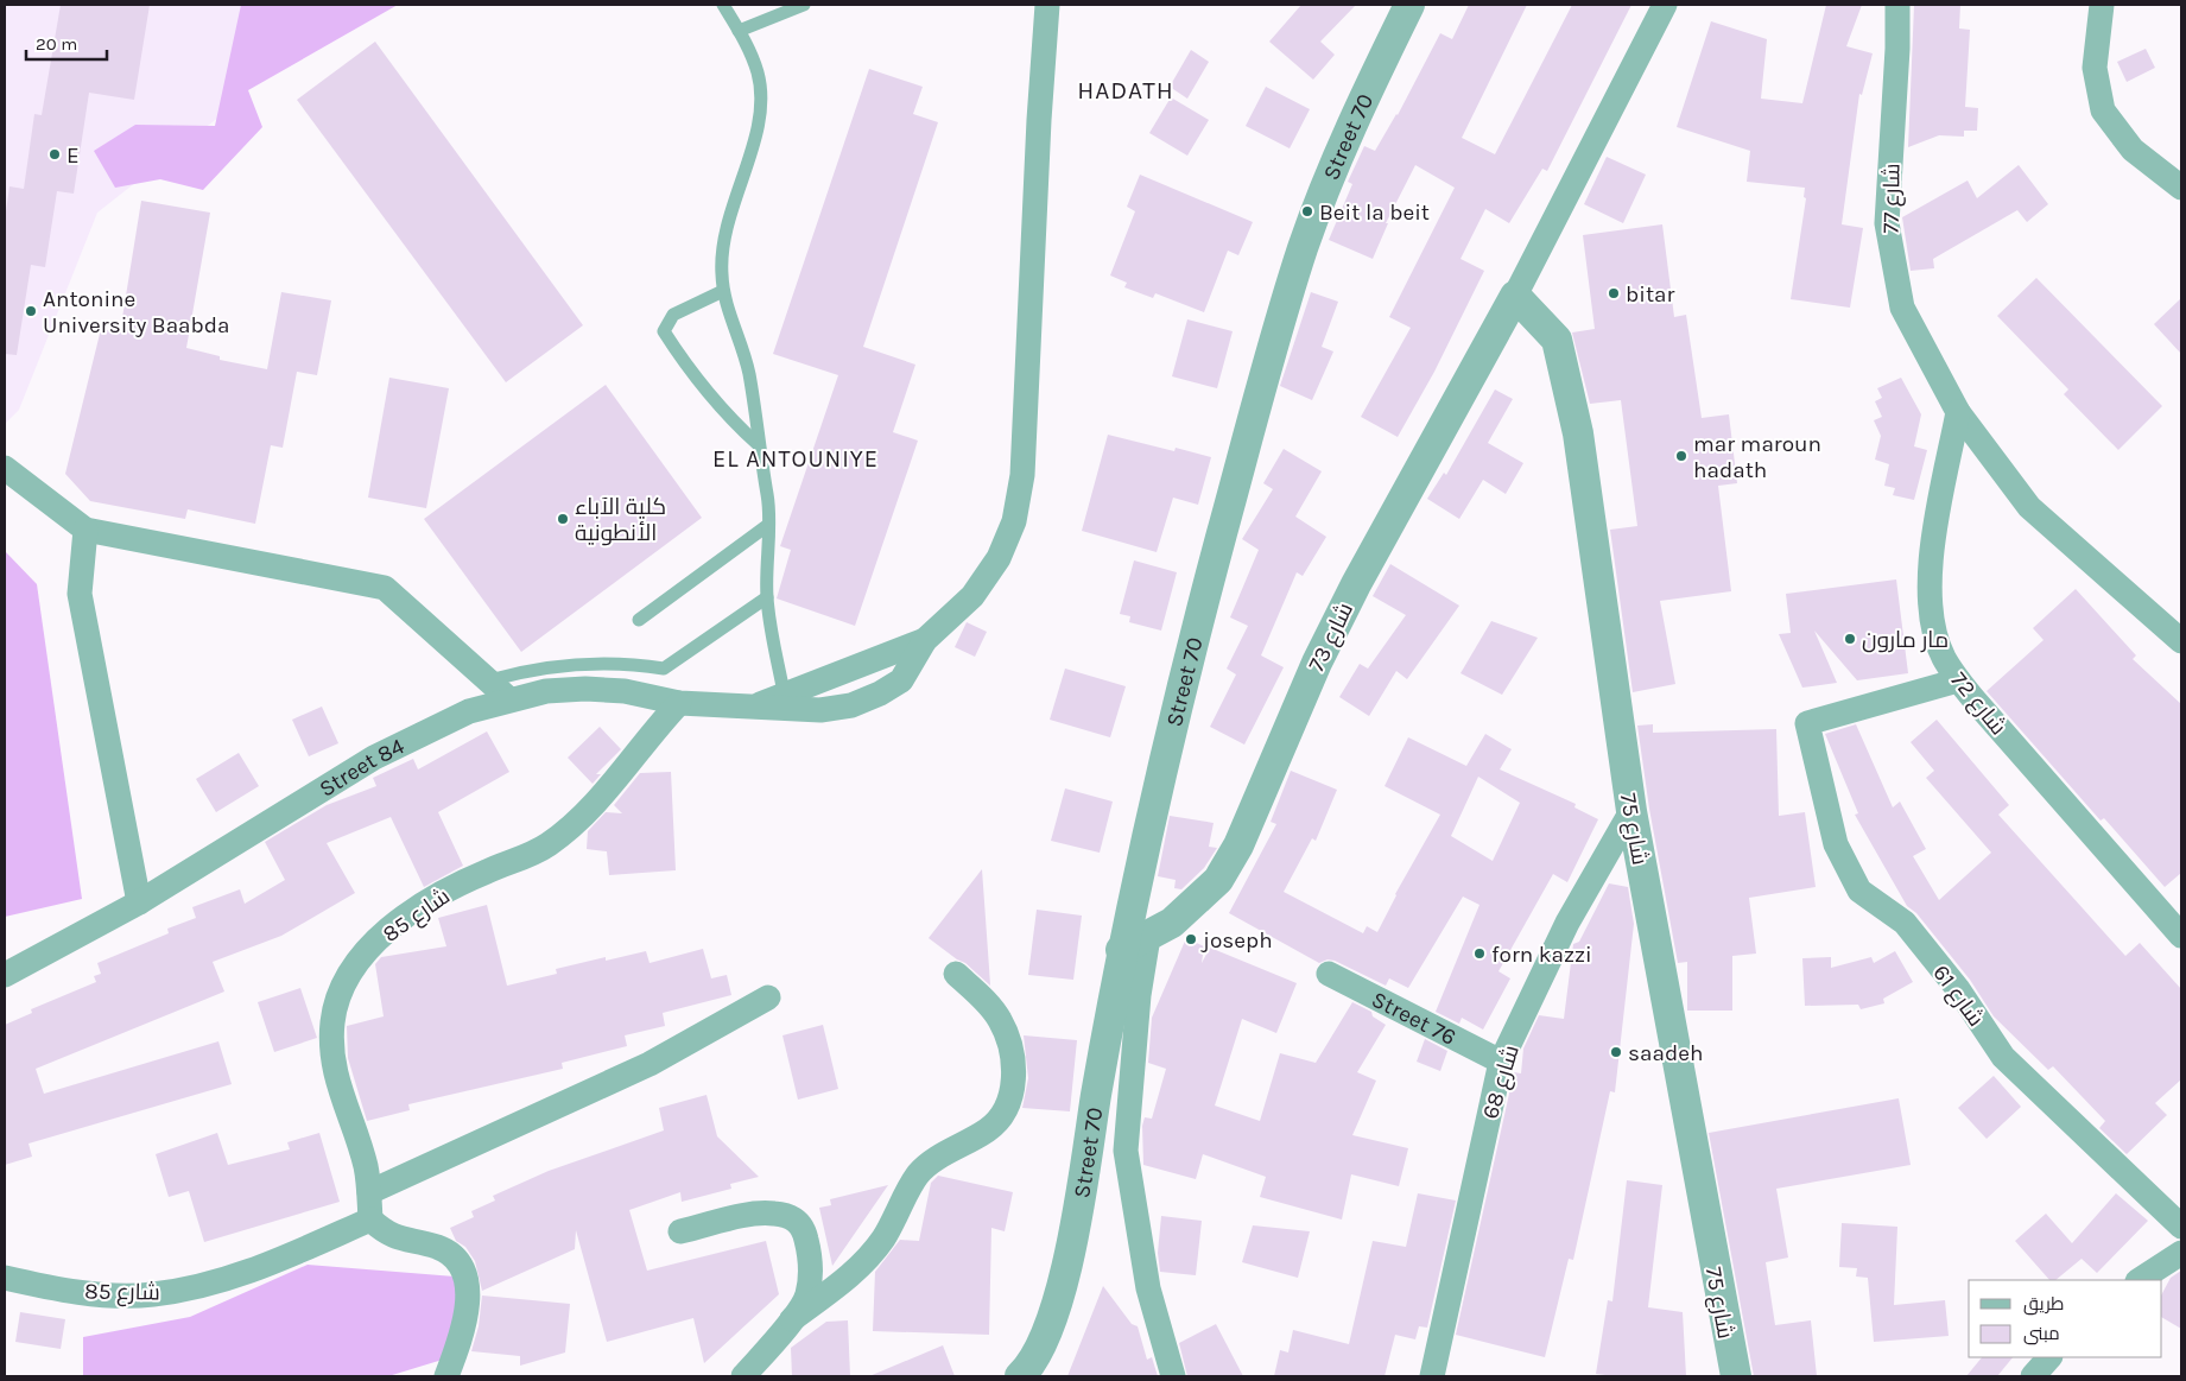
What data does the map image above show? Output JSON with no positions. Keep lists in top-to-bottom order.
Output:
{
  "streets": {
    "street": [
      "Street 70",
      "شارع 77",
      "شارع 73",
      "شارع 72",
      "Street 84",
      "شارع 75",
      "شارع 85",
      "شارع 61",
      "Street 76",
      "شارع 68"
    ]
  },
  "crossings": [
    ["Street 70", "شارع 73"],
    ["شارع 77", "شارع 72"],
    ["شارع 73", "شارع 75"],
    ["شارع 72", "شارع 61"],
    ["Street 84", "شارع 85"],
    ["شارع 75", "شارع 68"],
    ["Street 76", "شارع 68"]
  ],
  "districts": ["HADATH", "EL ANTOUNIYE"],
  "places": [
    "E",
    "Beit la beit",
    "bitar",
    "Antonine University Baabda",
    "mar maroun hadath",
    "كلية الآباء الأنطونية",
    "مار مارون",
    "joseph",
    "forn kazzi",
    "saadeh"
  ],
  "legend": ["طريق", "مبنى"],
  "scale_bar": "20 m"
}
